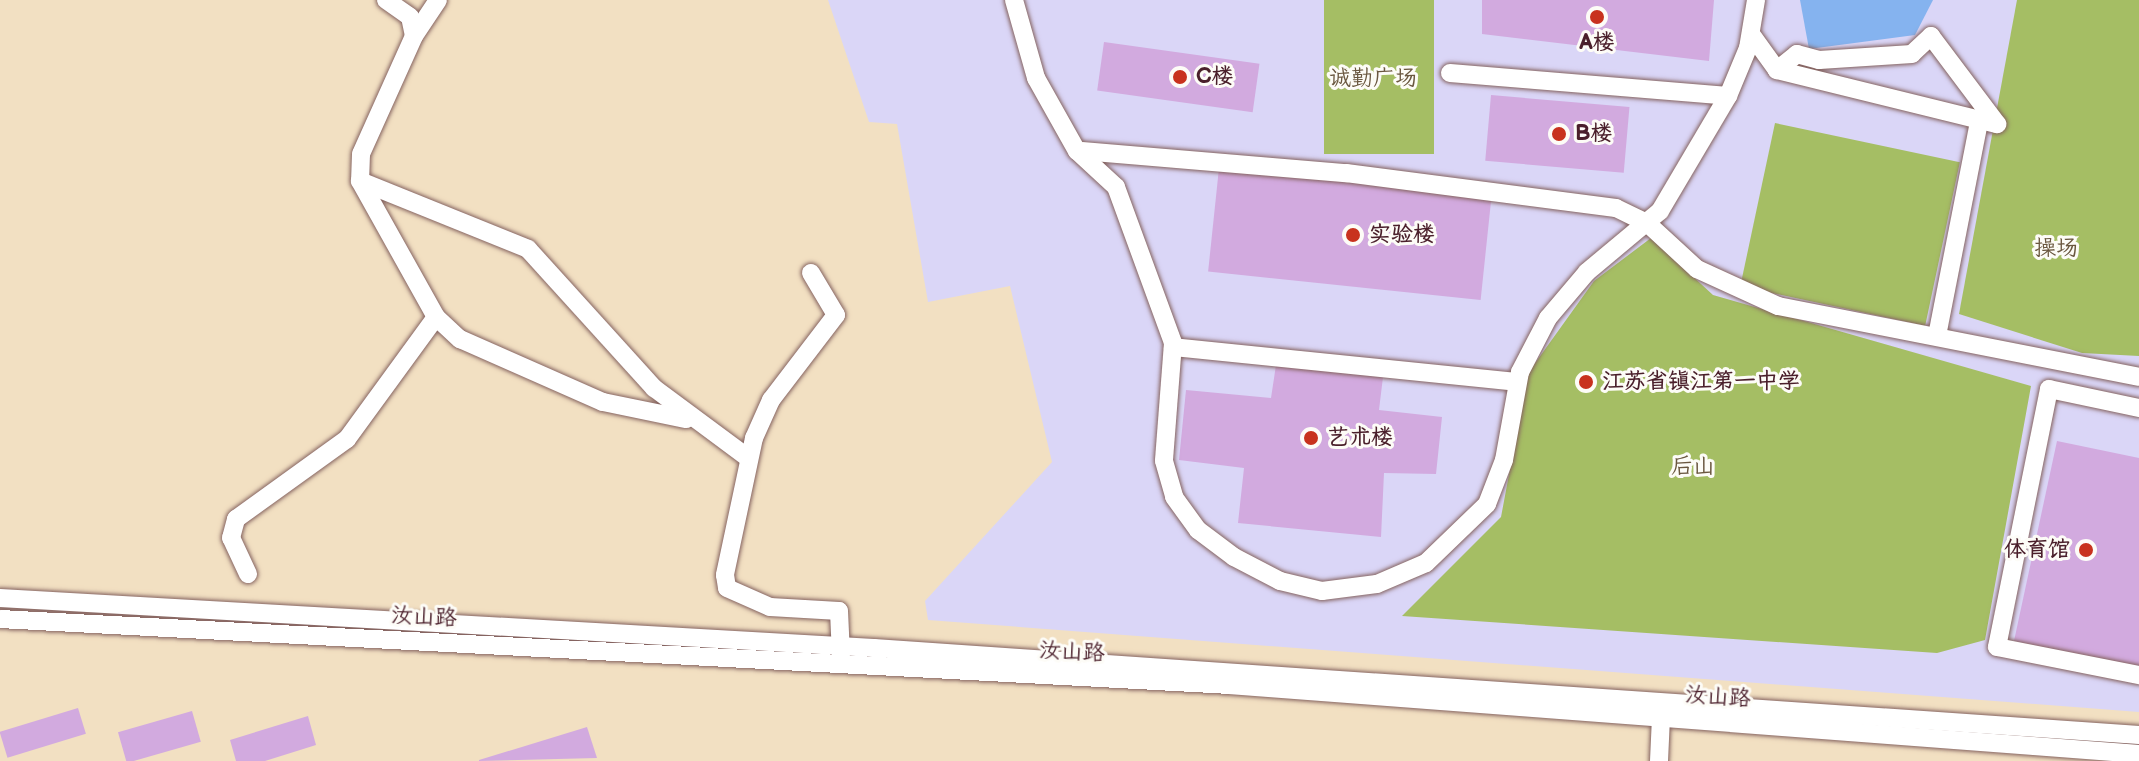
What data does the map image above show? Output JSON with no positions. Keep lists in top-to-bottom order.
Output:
{
  "streets": {
    "street": ["汝山路"]
  },
  "parks": ["诚勤广场", "操场", "后山"],
  "places": [
    "A楼",
    "C楼",
    "B楼",
    "实验楼",
    "江苏省镇江第一中学",
    "艺术楼",
    "体育馆"
  ]
}
